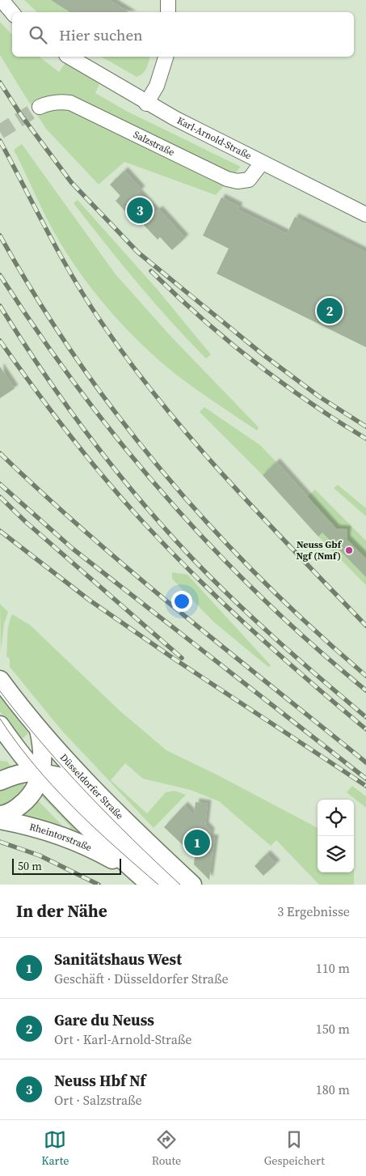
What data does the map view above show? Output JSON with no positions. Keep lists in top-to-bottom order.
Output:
{
  "streets": {
    "main road": ["Düsseldorfer Straße", "Rheintorstraße"],
    "street": ["Karl-Arnold-Straße", "Salzstraße"]
  },
  "crossings": [
    ["Karl-Arnold-Straße", "Salzstraße"]
  ],
  "places": ["Neuss Gbf Ngf (Nmf)"],
  "scale_bar": "50 m",
  "page": {
    "search": "Hier suchen",
    "pins": ["3", "2", "1"],
    "scale": "50 m",
    "heading": ["In der Nähe", "3 Ergebnisse"],
    "list": [
      {
        "mark": "1",
        "name": "Sanitätshaus West",
        "note": "Geschäft · Düsseldorfer Straße",
        "value": "110 m"
      },
      {
        "mark": "2",
        "name": "Gare du Neuss",
        "note": "Ort · Karl-Arnold-Straße",
        "value": "150 m"
      },
      {
        "mark": "3",
        "name": "Neuss Hbf Nf",
        "note": "Ort · Salzstraße",
        "value": "180 m"
      }
    ],
    "nav": ["Karte", "Route", "Gespeichert"]
  }
}
